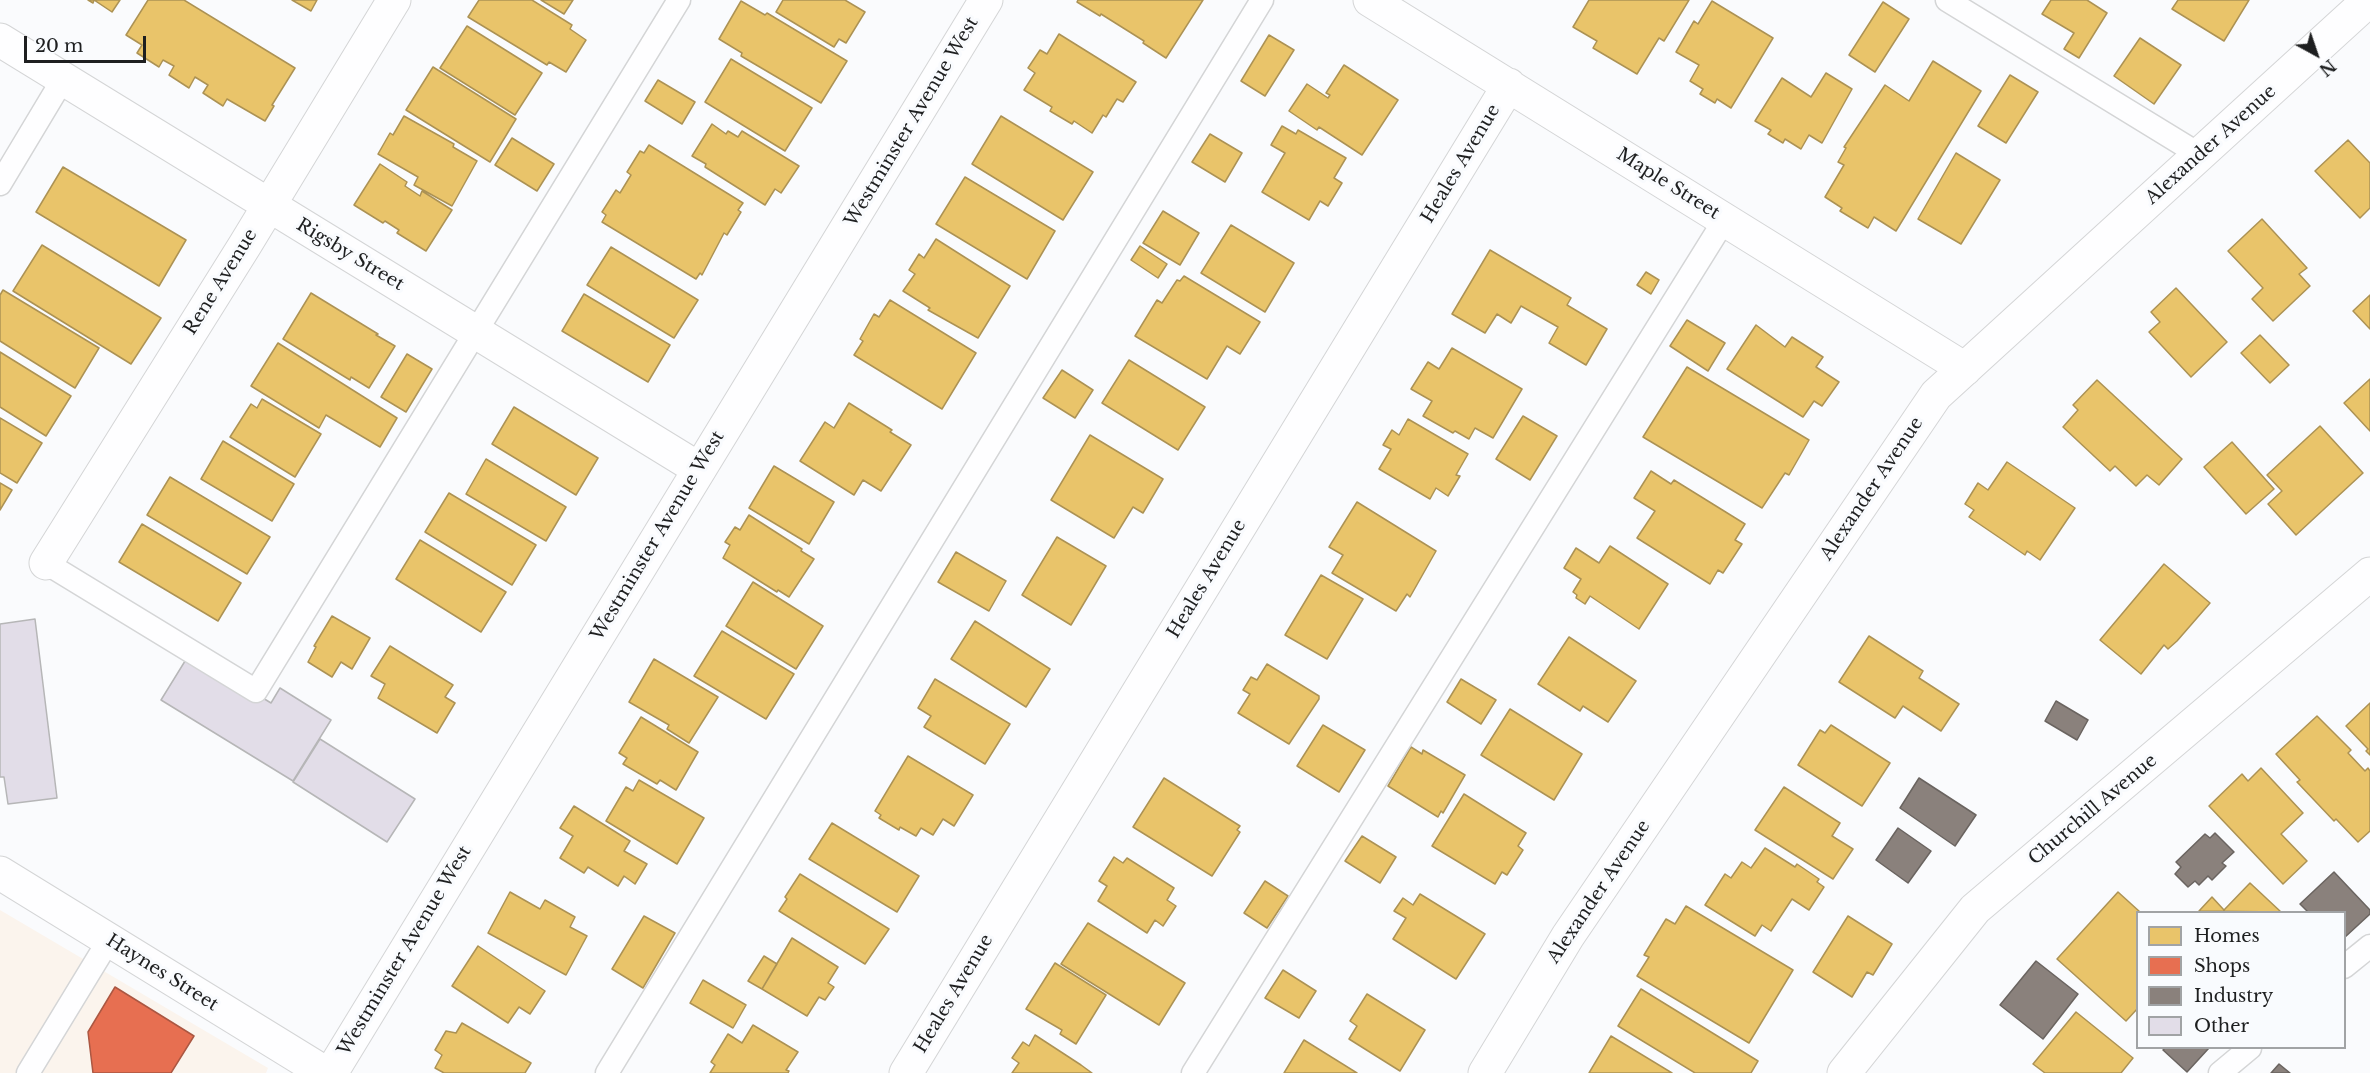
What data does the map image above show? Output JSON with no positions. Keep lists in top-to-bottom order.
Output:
{
  "streets": {
    "street": [
      "Westminster Avenue West",
      "Alexander Avenue",
      "Heales Avenue",
      "Maple Street",
      "Rigsby Street",
      "Rene Avenue",
      "Churchill Avenue",
      "Haynes Street"
    ]
  },
  "crossings": [
    ["Westminster Avenue West", "Rigsby Street"],
    ["Alexander Avenue", "Maple Street"],
    ["Heales Avenue", "Maple Street"],
    ["Rigsby Street", "Rene Avenue"]
  ],
  "legend": [
    "Homes",
    "Shops",
    "Industry",
    "Other"
  ],
  "scale_bar": "20 m",
  "north": "bottom right"
}
